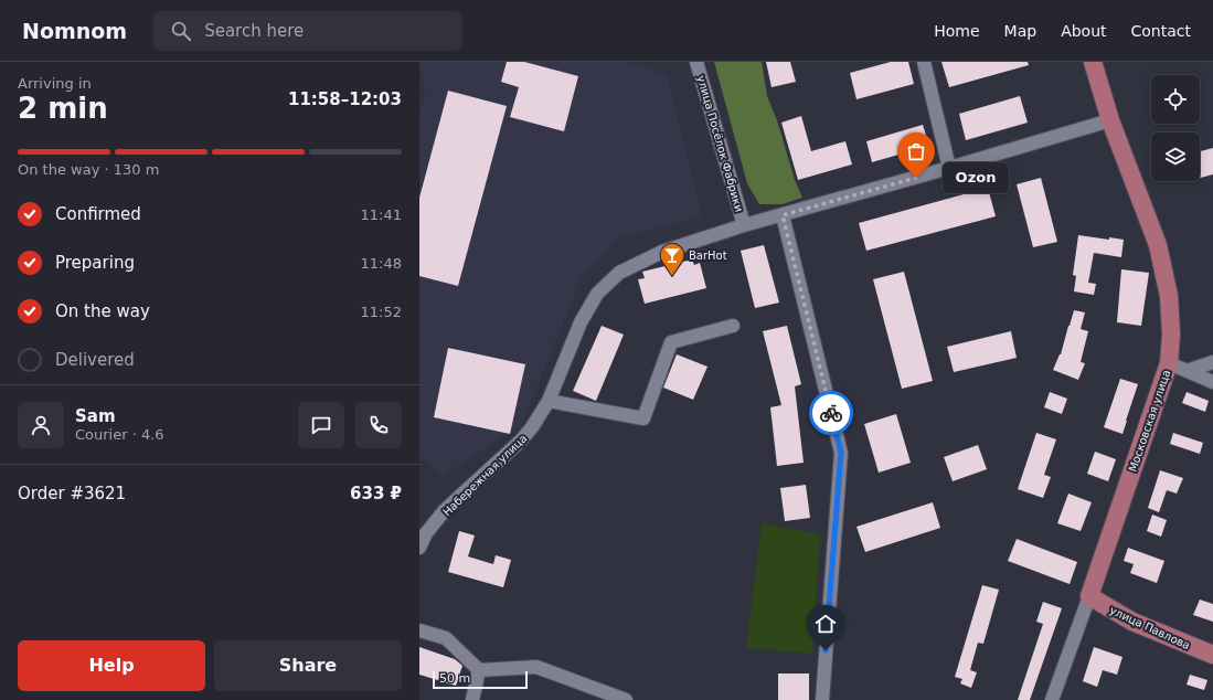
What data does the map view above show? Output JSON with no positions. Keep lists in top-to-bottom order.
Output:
{
  "streets": {
    "main road": ["Московская улица", "улица Павлова"],
    "street": ["улица Посёлок Фабрики", "Набережная улица"]
  },
  "crossings": [
    ["улица Посёлок Фабрики", "Московская улица"],
    ["улица Посёлок Фабрики", "Набережная улица"],
    ["Московская улица", "улица Павлова"]
  ],
  "places": {
    "other": ["Ozon"],
    "bar": ["BarHot"]
  },
  "scale_bar": "50 m",
  "page": {
    "header": "Nomnom",
    "search": "Search here",
    "nav": [
      "Home",
      "Map",
      "About",
      "Contact"
    ],
    "heading": ["2 min", "Arriving in", "11:58–12:03"],
    "panel": [
      "Sam",
      "Courier · 4.6",
      "Order #3621",
      "633 ₽"
    ],
    "bar": "On the way · 130 m",
    "bubble": "Ozon",
    "list": [
      ["Confirmed", "11:41"],
      ["Preparing", "11:48"],
      ["On the way", "11:52"],
      "Delivered"
    ],
    "buttons": ["Help", "Share"],
    "scale": "50 m"
  }
}
